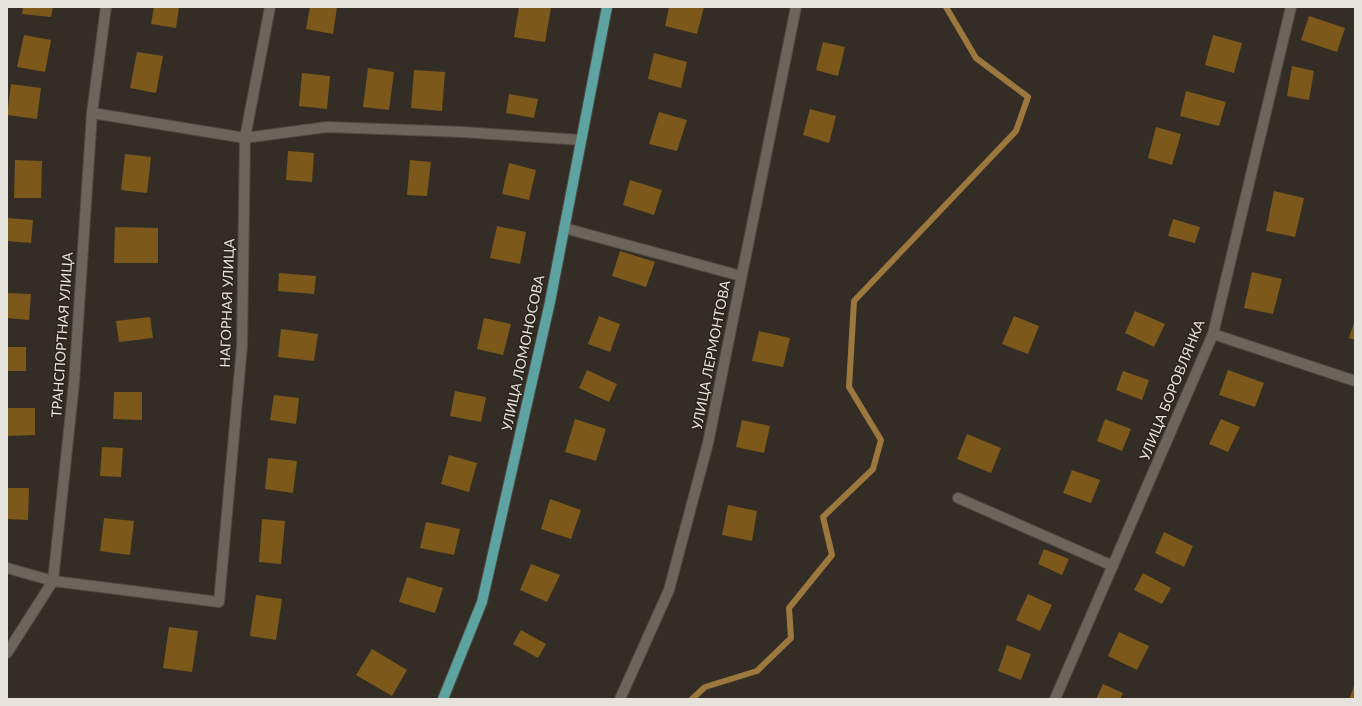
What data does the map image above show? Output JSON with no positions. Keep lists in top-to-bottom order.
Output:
{
  "streets": {
    "main road": ["УЛИЦА ЛОМОНОСОВА"],
    "street": [
      "НАГОРНАЯ УЛИЦА",
      "ТРАНСПОРТНАЯ УЛИЦА",
      "УЛИЦА ЛЕРМОНТОВА",
      "УЛИЦА БОРОВЛЯНКА"
    ]
  },
  "crossings": [
    ["НАГОРНАЯ УЛИЦА", "ТРАНСПОРТНАЯ УЛИЦА"]
  ]
}
